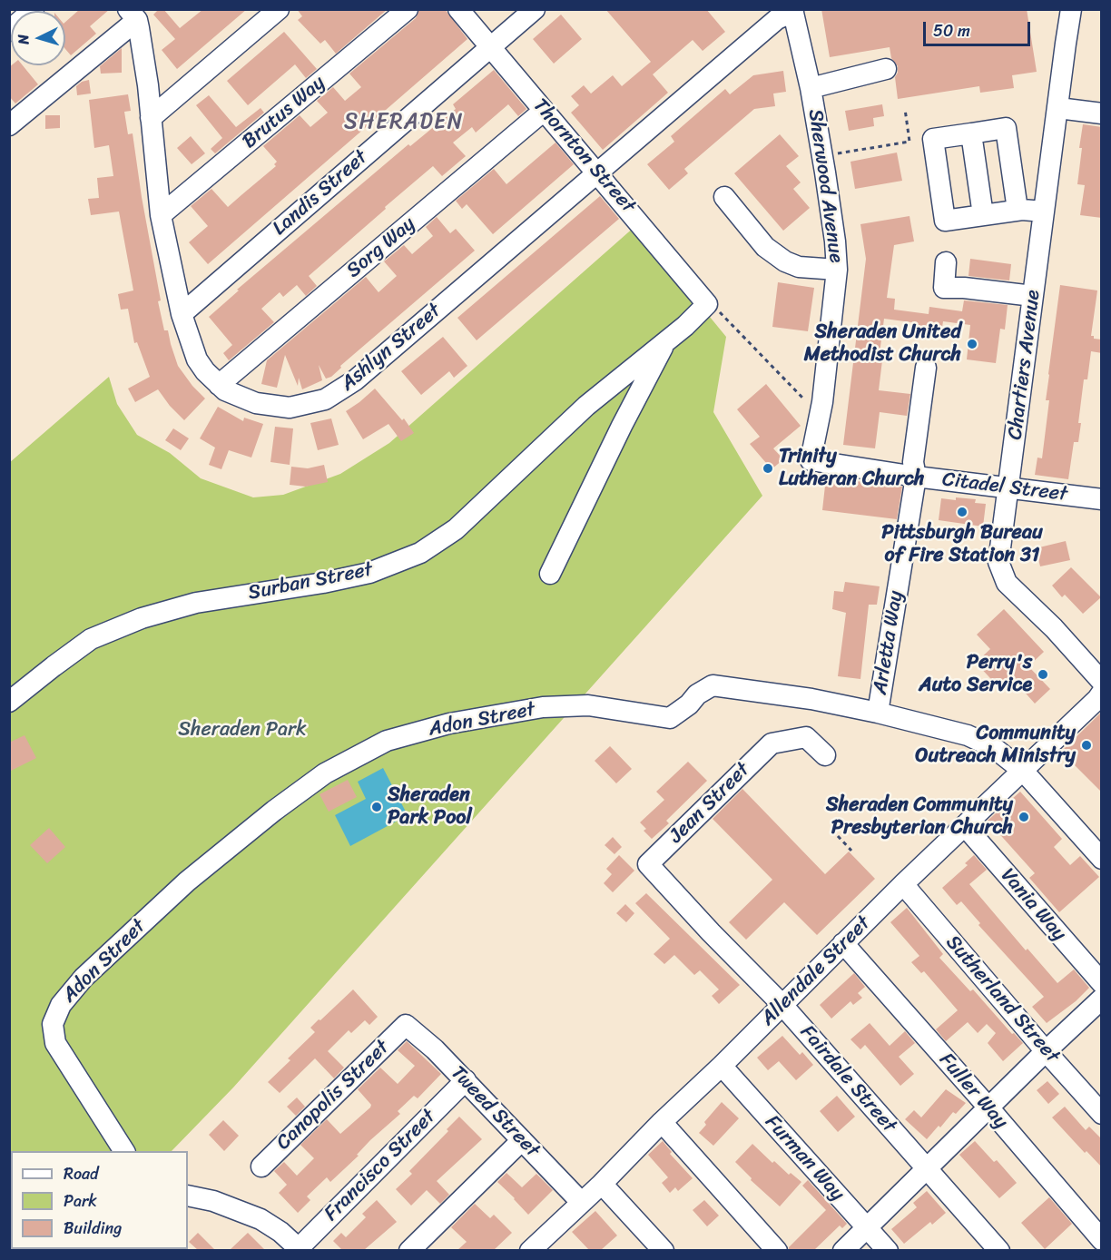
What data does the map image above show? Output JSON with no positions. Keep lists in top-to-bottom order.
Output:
{
  "streets": {
    "street": [
      "Brutus Way",
      "Thornton Street",
      "Sherwood Avenue",
      "Landis Street",
      "Sorg Way",
      "Ashlyn Street",
      "Chartiers Avenue",
      "Citadel Street",
      "Surban Street",
      "Arletta Way",
      "Adon Street",
      "Jean Street",
      "Vania Way",
      "Allendale Street",
      "Sutherland Street",
      "Fairdale Street",
      "Fuller Way",
      "Canopolis Street",
      "Tweed Street",
      "Furman Way",
      "Francisco Street"
    ]
  },
  "crossings": [
    ["Brutus Way", "Ashlyn Street"],
    ["Thornton Street", "Landis Street"],
    ["Thornton Street", "Sorg Way"],
    ["Thornton Street", "Ashlyn Street"],
    ["Thornton Street", "Surban Street"],
    ["Sherwood Avenue", "Ashlyn Street"],
    ["Sherwood Avenue", "Citadel Street"],
    ["Landis Street", "Ashlyn Street"],
    ["Sorg Way", "Ashlyn Street"],
    ["Chartiers Avenue", "Citadel Street"],
    ["Citadel Street", "Arletta Way"],
    ["Arletta Way", "Adon Street"],
    ["Adon Street", "Allendale Street"],
    ["Jean Street", "Fairdale Street"],
    ["Vania Way", "Allendale Street"],
    ["Allendale Street", "Sutherland Street"],
    ["Allendale Street", "Fairdale Street"],
    ["Allendale Street", "Fuller Way"],
    ["Allendale Street", "Tweed Street"],
    ["Allendale Street", "Furman Way"],
    ["Canopolis Street", "Tweed Street"],
    ["Tweed Street", "Francisco Street"]
  ],
  "districts": ["SHERADEN"],
  "parks": ["Sheraden Park"],
  "places": [
    "Sheraden United Methodist Church",
    "Trinity Lutheran Church",
    "Pittsburgh Bureau of Fire Station 31",
    "Perry's Auto Service",
    "Community Outreach Ministry",
    "Sheraden Park Pool",
    "Sheraden Community Presbyterian Church"
  ],
  "legend": ["Road", "Park", "Building"],
  "scale_bar": "50 m",
  "north": "left"
}
